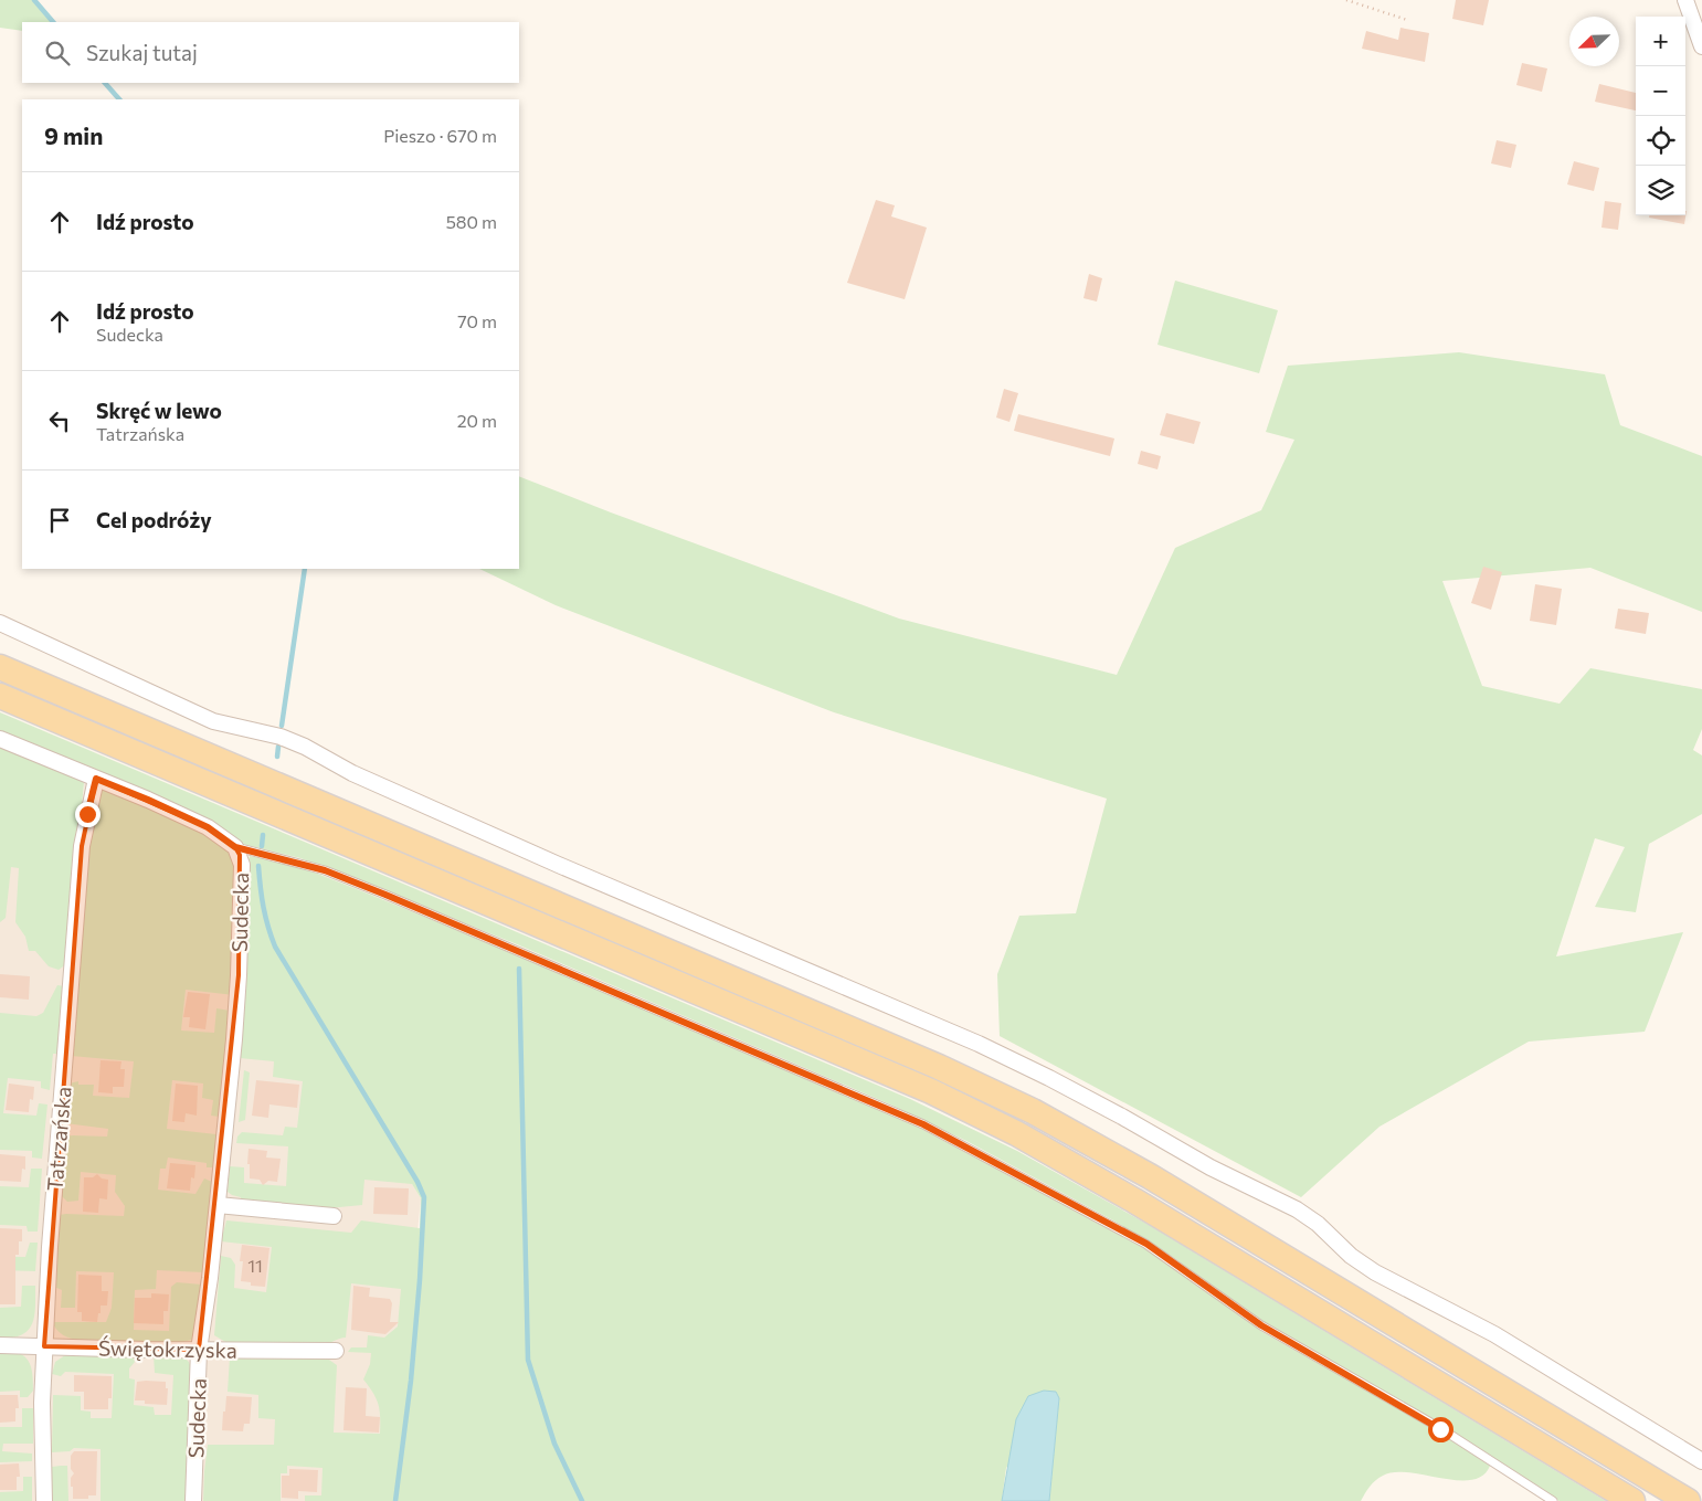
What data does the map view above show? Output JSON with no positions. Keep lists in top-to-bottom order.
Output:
{
  "streets": {
    "street": ["Sudecka", "Tatrzańska", "Świętokrzyska"]
  },
  "crossings": [
    ["Sudecka", "Tatrzańska"],
    ["Sudecka", "Świętokrzyska"],
    ["Tatrzańska", "Świętokrzyska"]
  ],
  "house_numbers": ["11"],
  "north": "bottom left",
  "page": {
    "map_buttons": ["+", "−"],
    "search": "Szukaj tutaj",
    "heading": ["9 min", "Pieszo · 670 m"],
    "list": [
      ["Idź prosto", "580 m"],
      ["Idź prosto", "Sudecka", "70 m"],
      ["Skręć w lewo", "Tatrzańska", "20 m"],
      "Cel podróży"
    ]
  }
}
